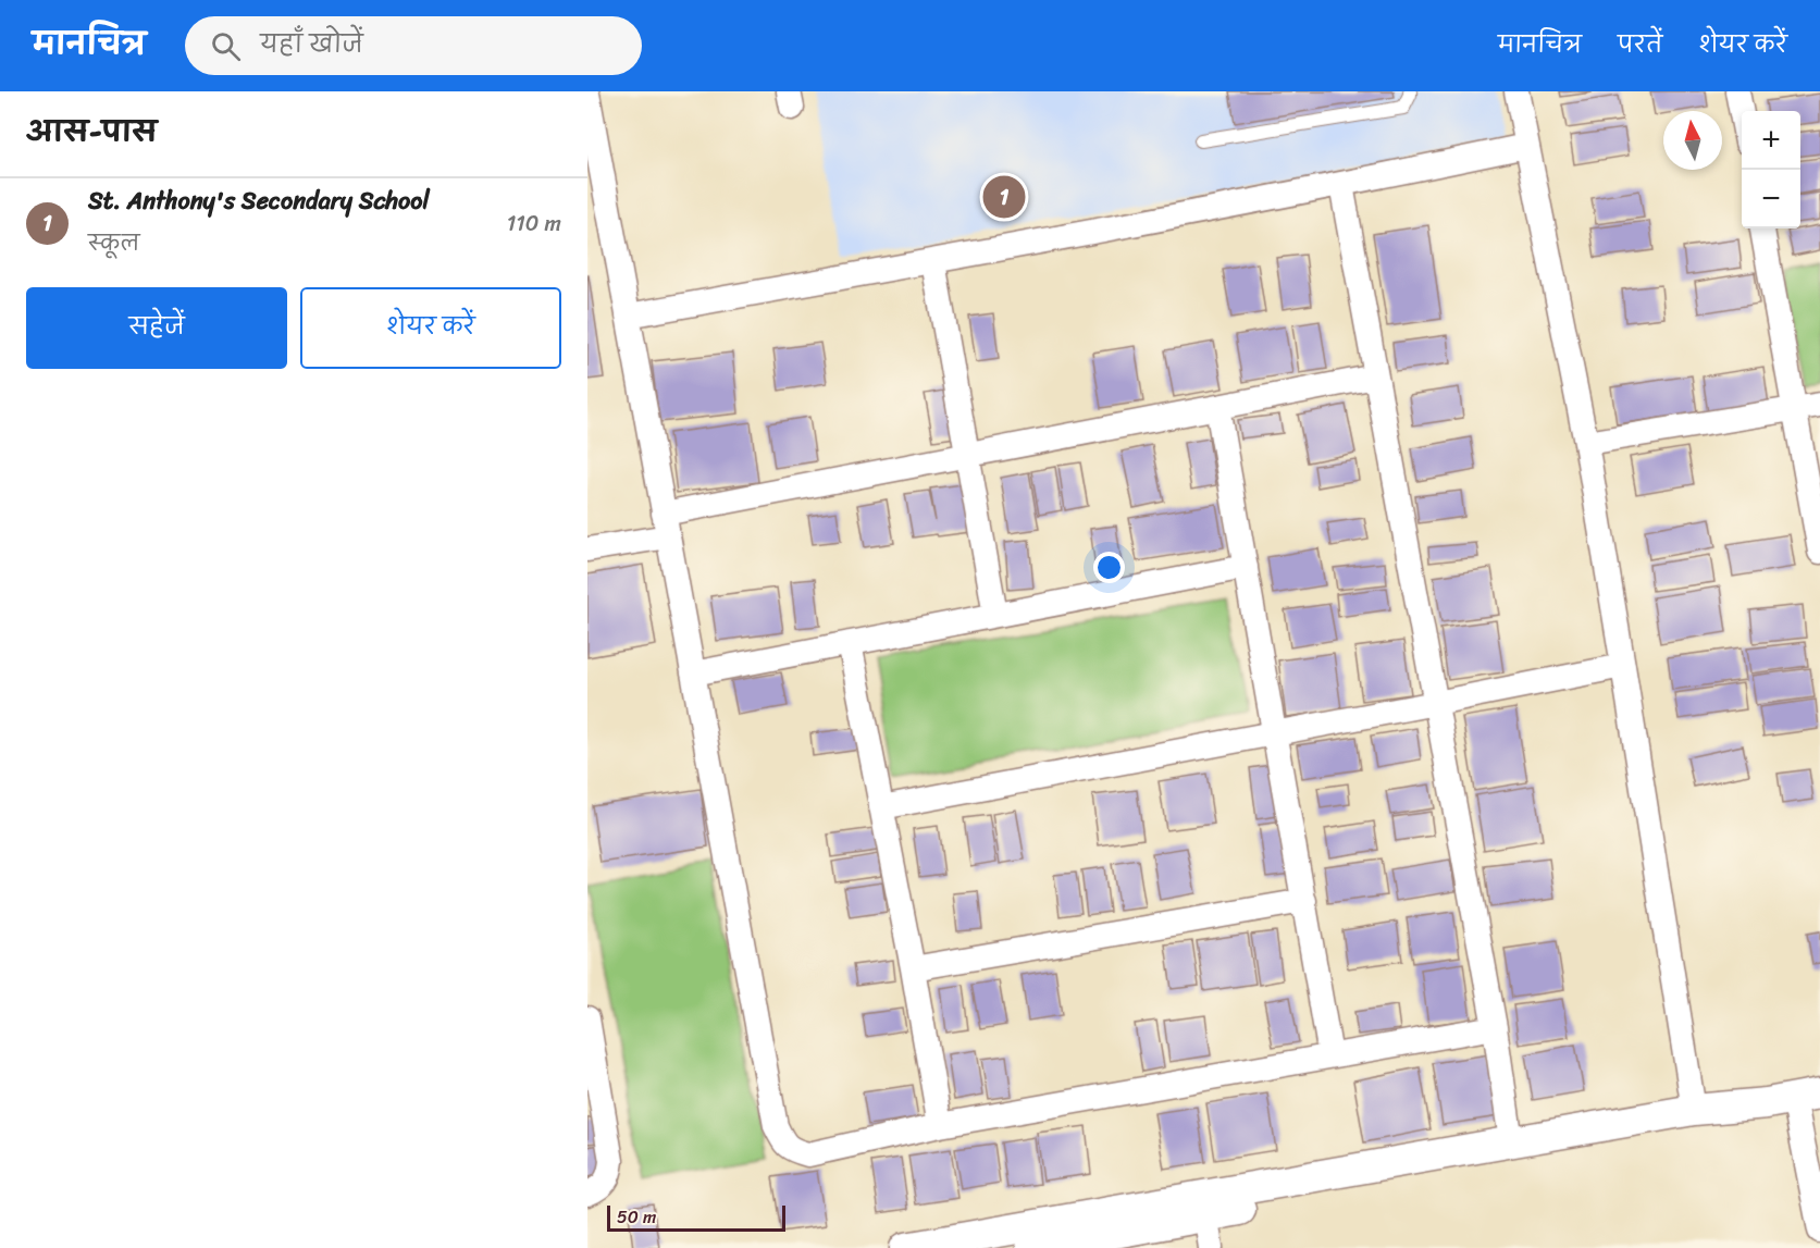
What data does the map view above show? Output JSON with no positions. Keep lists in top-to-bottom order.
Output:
{
  "scale_bar": "50 m",
  "north": "top",
  "page": {
    "header": "मानचित्र",
    "search": "यहाँ खोजें",
    "nav": ["मानचित्र", "परतें", "शेयर करें"],
    "heading": "आस-पास",
    "map_buttons": ["+", "−"],
    "pins": "1",
    "list": [
      {
        "mark": "1",
        "name": "St. Anthony's Secondary School",
        "note": "स्कूल",
        "value": "110 m"
      }
    ],
    "buttons": ["सहेजें", "शेयर करें"],
    "scale": "50 m"
  }
}
